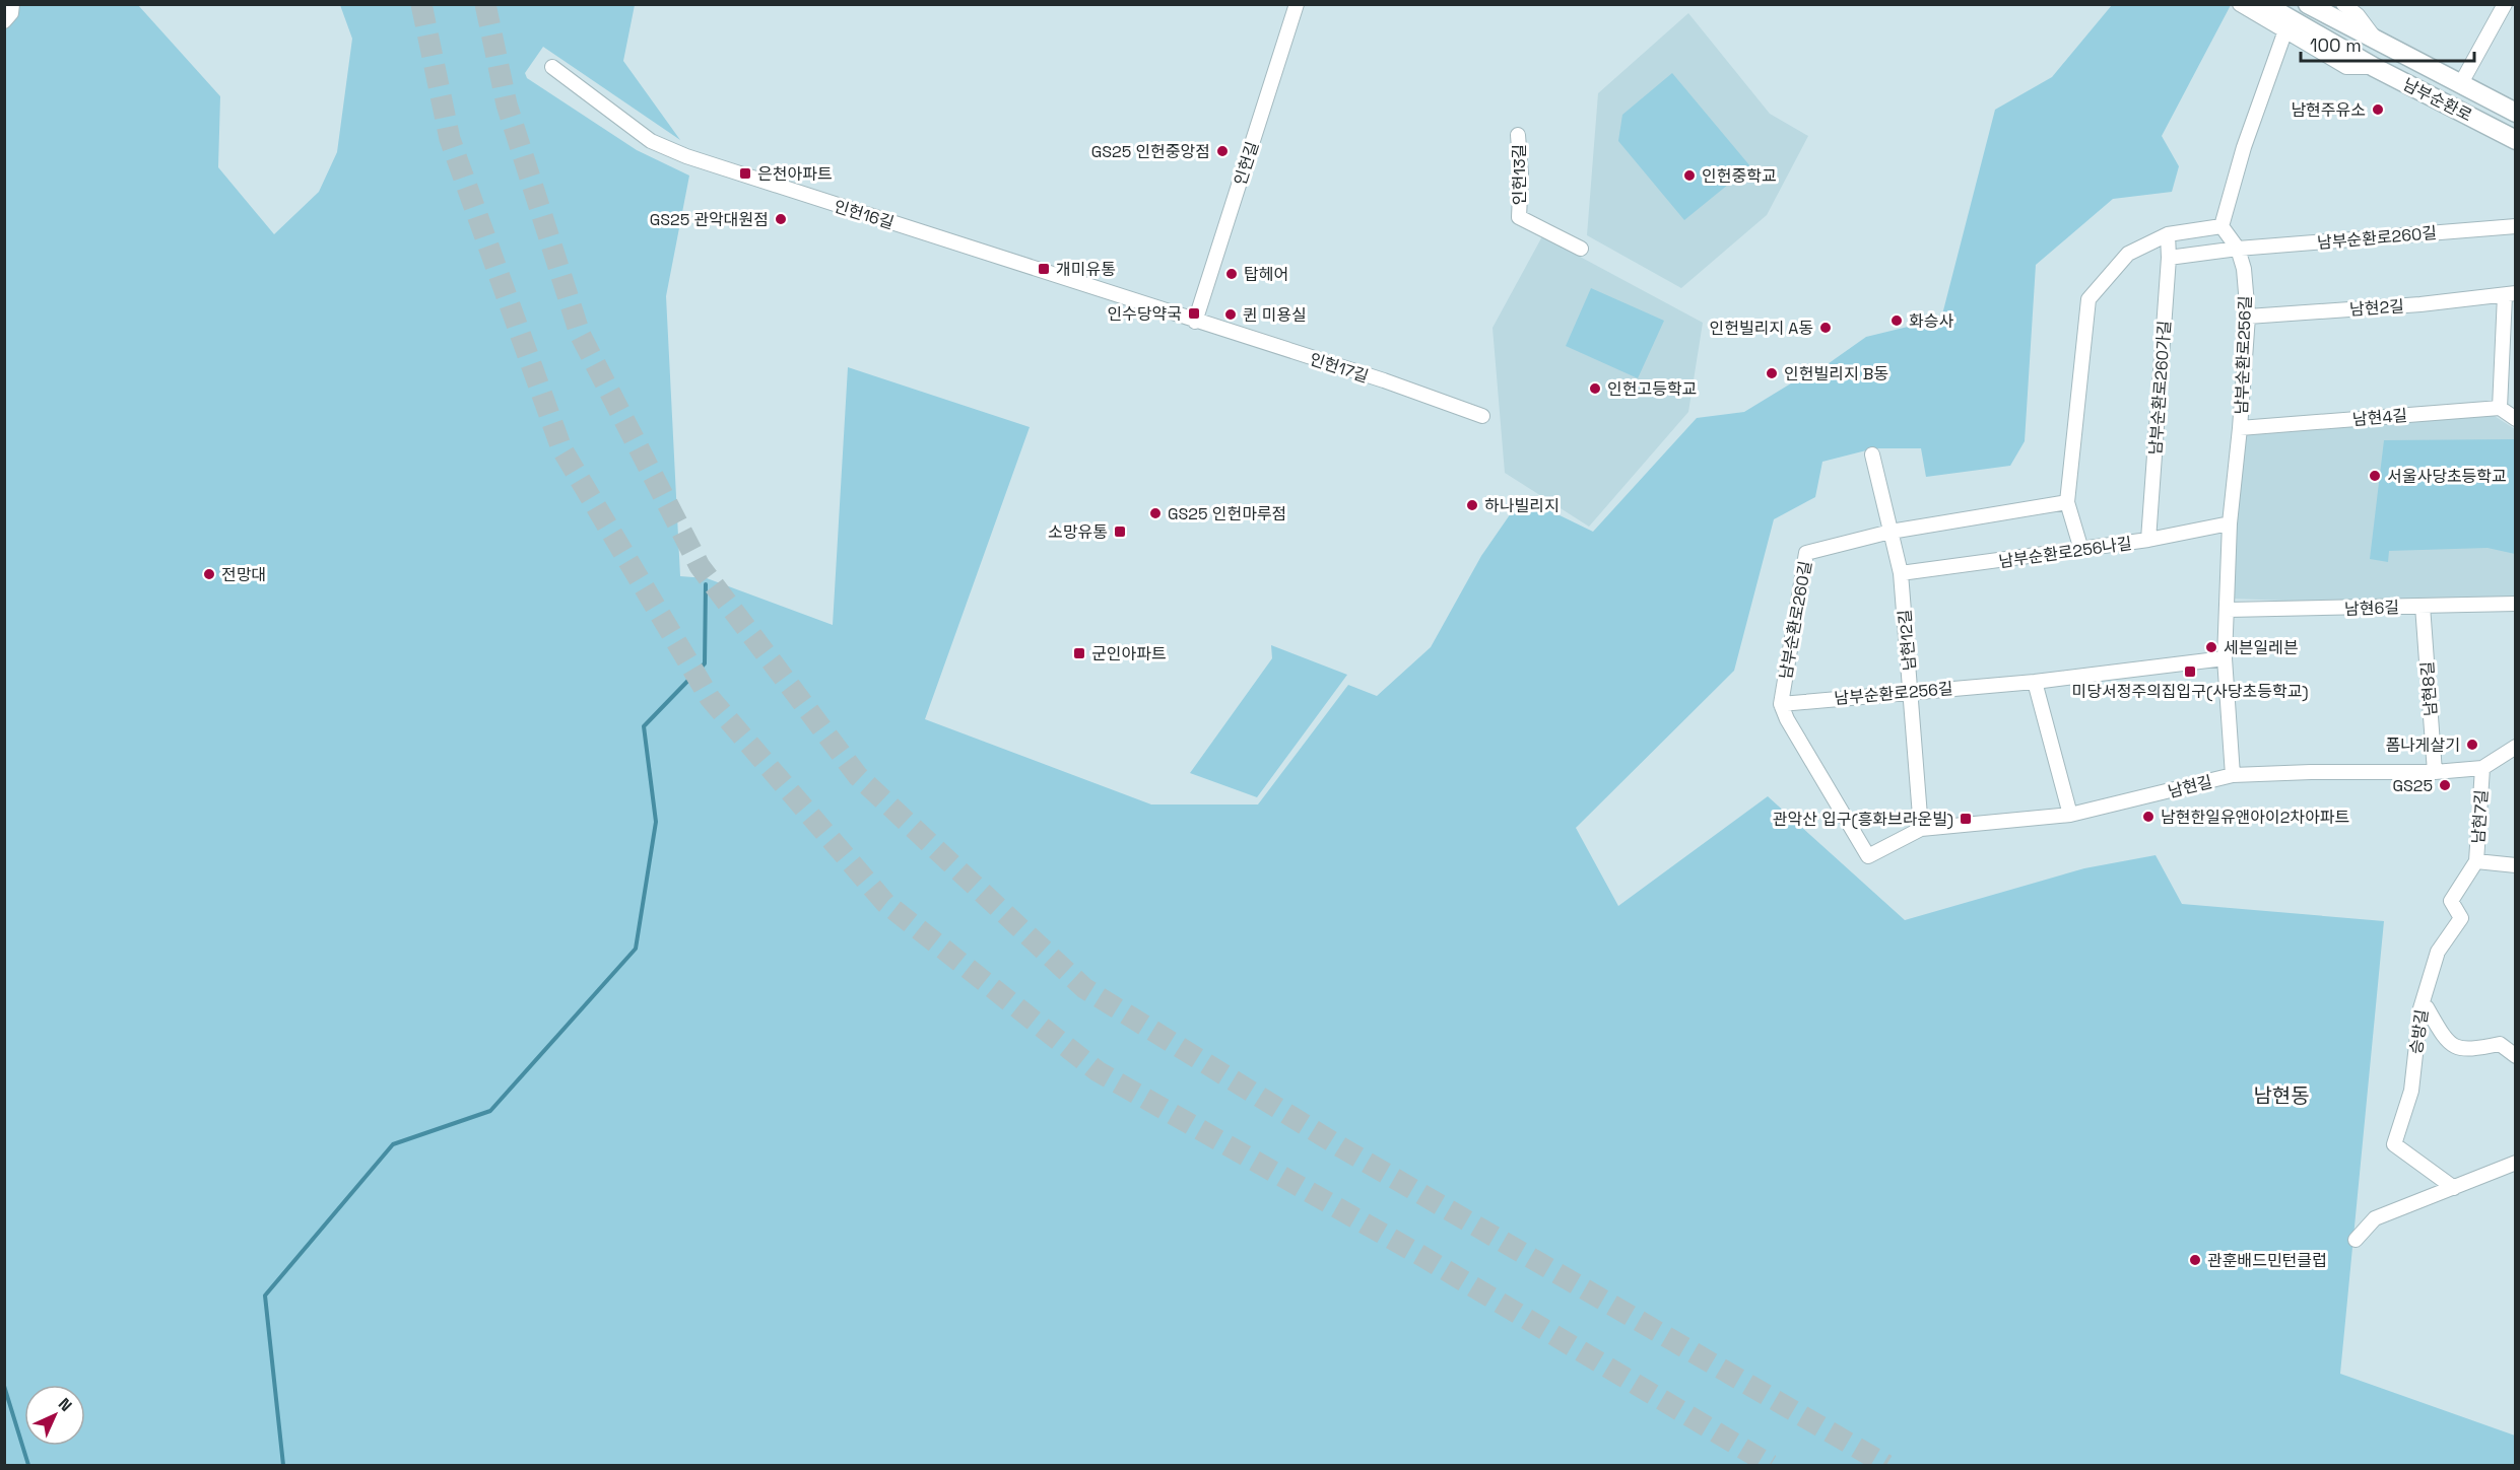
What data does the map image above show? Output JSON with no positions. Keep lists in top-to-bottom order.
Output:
{
  "streets": {
    "main road": ["남부순환로"],
    "street": [
      "인헌길",
      "인헌13길",
      "인헌16길",
      "남부순환로260길",
      "남현2길",
      "남부순환로256길",
      "인헌17길",
      "남부순환로260가길",
      "남현4길",
      "남부순환로256나길",
      "남현6길",
      "남현12길",
      "남현8길",
      "남현길",
      "남현7길",
      "승방길"
    ]
  },
  "crossings": [
    ["인헌길", "인헌16길"],
    ["인헌길", "인헌17길"],
    ["인헌16길", "인헌17길"],
    ["남부순환로260길", "남부순환로256길"],
    ["남부순환로260길", "남부순환로260가길"],
    ["남부순환로260길", "남현12길"],
    ["남부순환로260길", "남현길"],
    ["남현2길", "남부순환로256길"],
    ["남현2길", "남현4길"],
    ["남부순환로256길", "남현4길"],
    ["남부순환로256길", "남부순환로256나길"],
    ["남부순환로256길", "남현6길"],
    ["남부순환로256길", "남현12길"],
    ["남부순환로256길", "남현길"],
    ["남부순환로260가길", "남부순환로256나길"],
    ["남부순환로256나길", "남현12길"],
    ["남현6길", "남현8길"],
    ["남현12길", "남현길"],
    ["남현8길", "남현길"],
    ["남현길", "남현7길"],
    ["남현7길", "승방길"]
  ],
  "districts": ["남현동"],
  "places": {
    "other": [
      "남현주유소",
      "GS25 인헌중앙점",
      "인헌중학교",
      "GS25 관악대원점",
      "탑헤어",
      "퀸 미용실",
      "화승사",
      "인헌빌리지 A동",
      "인헌빌리지 B동",
      "인헌고등학교",
      "서울사당초등학교",
      "하나빌리지",
      "GS25 인헌마루점",
      "전망대",
      "세븐일레븐",
      "폼나게살기",
      "GS25",
      "남현한일유앤아이2차아파트",
      "관훈배드민턴클럽"
    ],
    "transit": [
      "은천아파트",
      "개미유통",
      "인수당약국",
      "소망유통",
      "군인아파트",
      "미당서정주의집입구(사당초등학교)",
      "관악산 입구(흥화브라운빌)"
    ]
  },
  "scale_bar": "100 m",
  "north": "top right"
}
